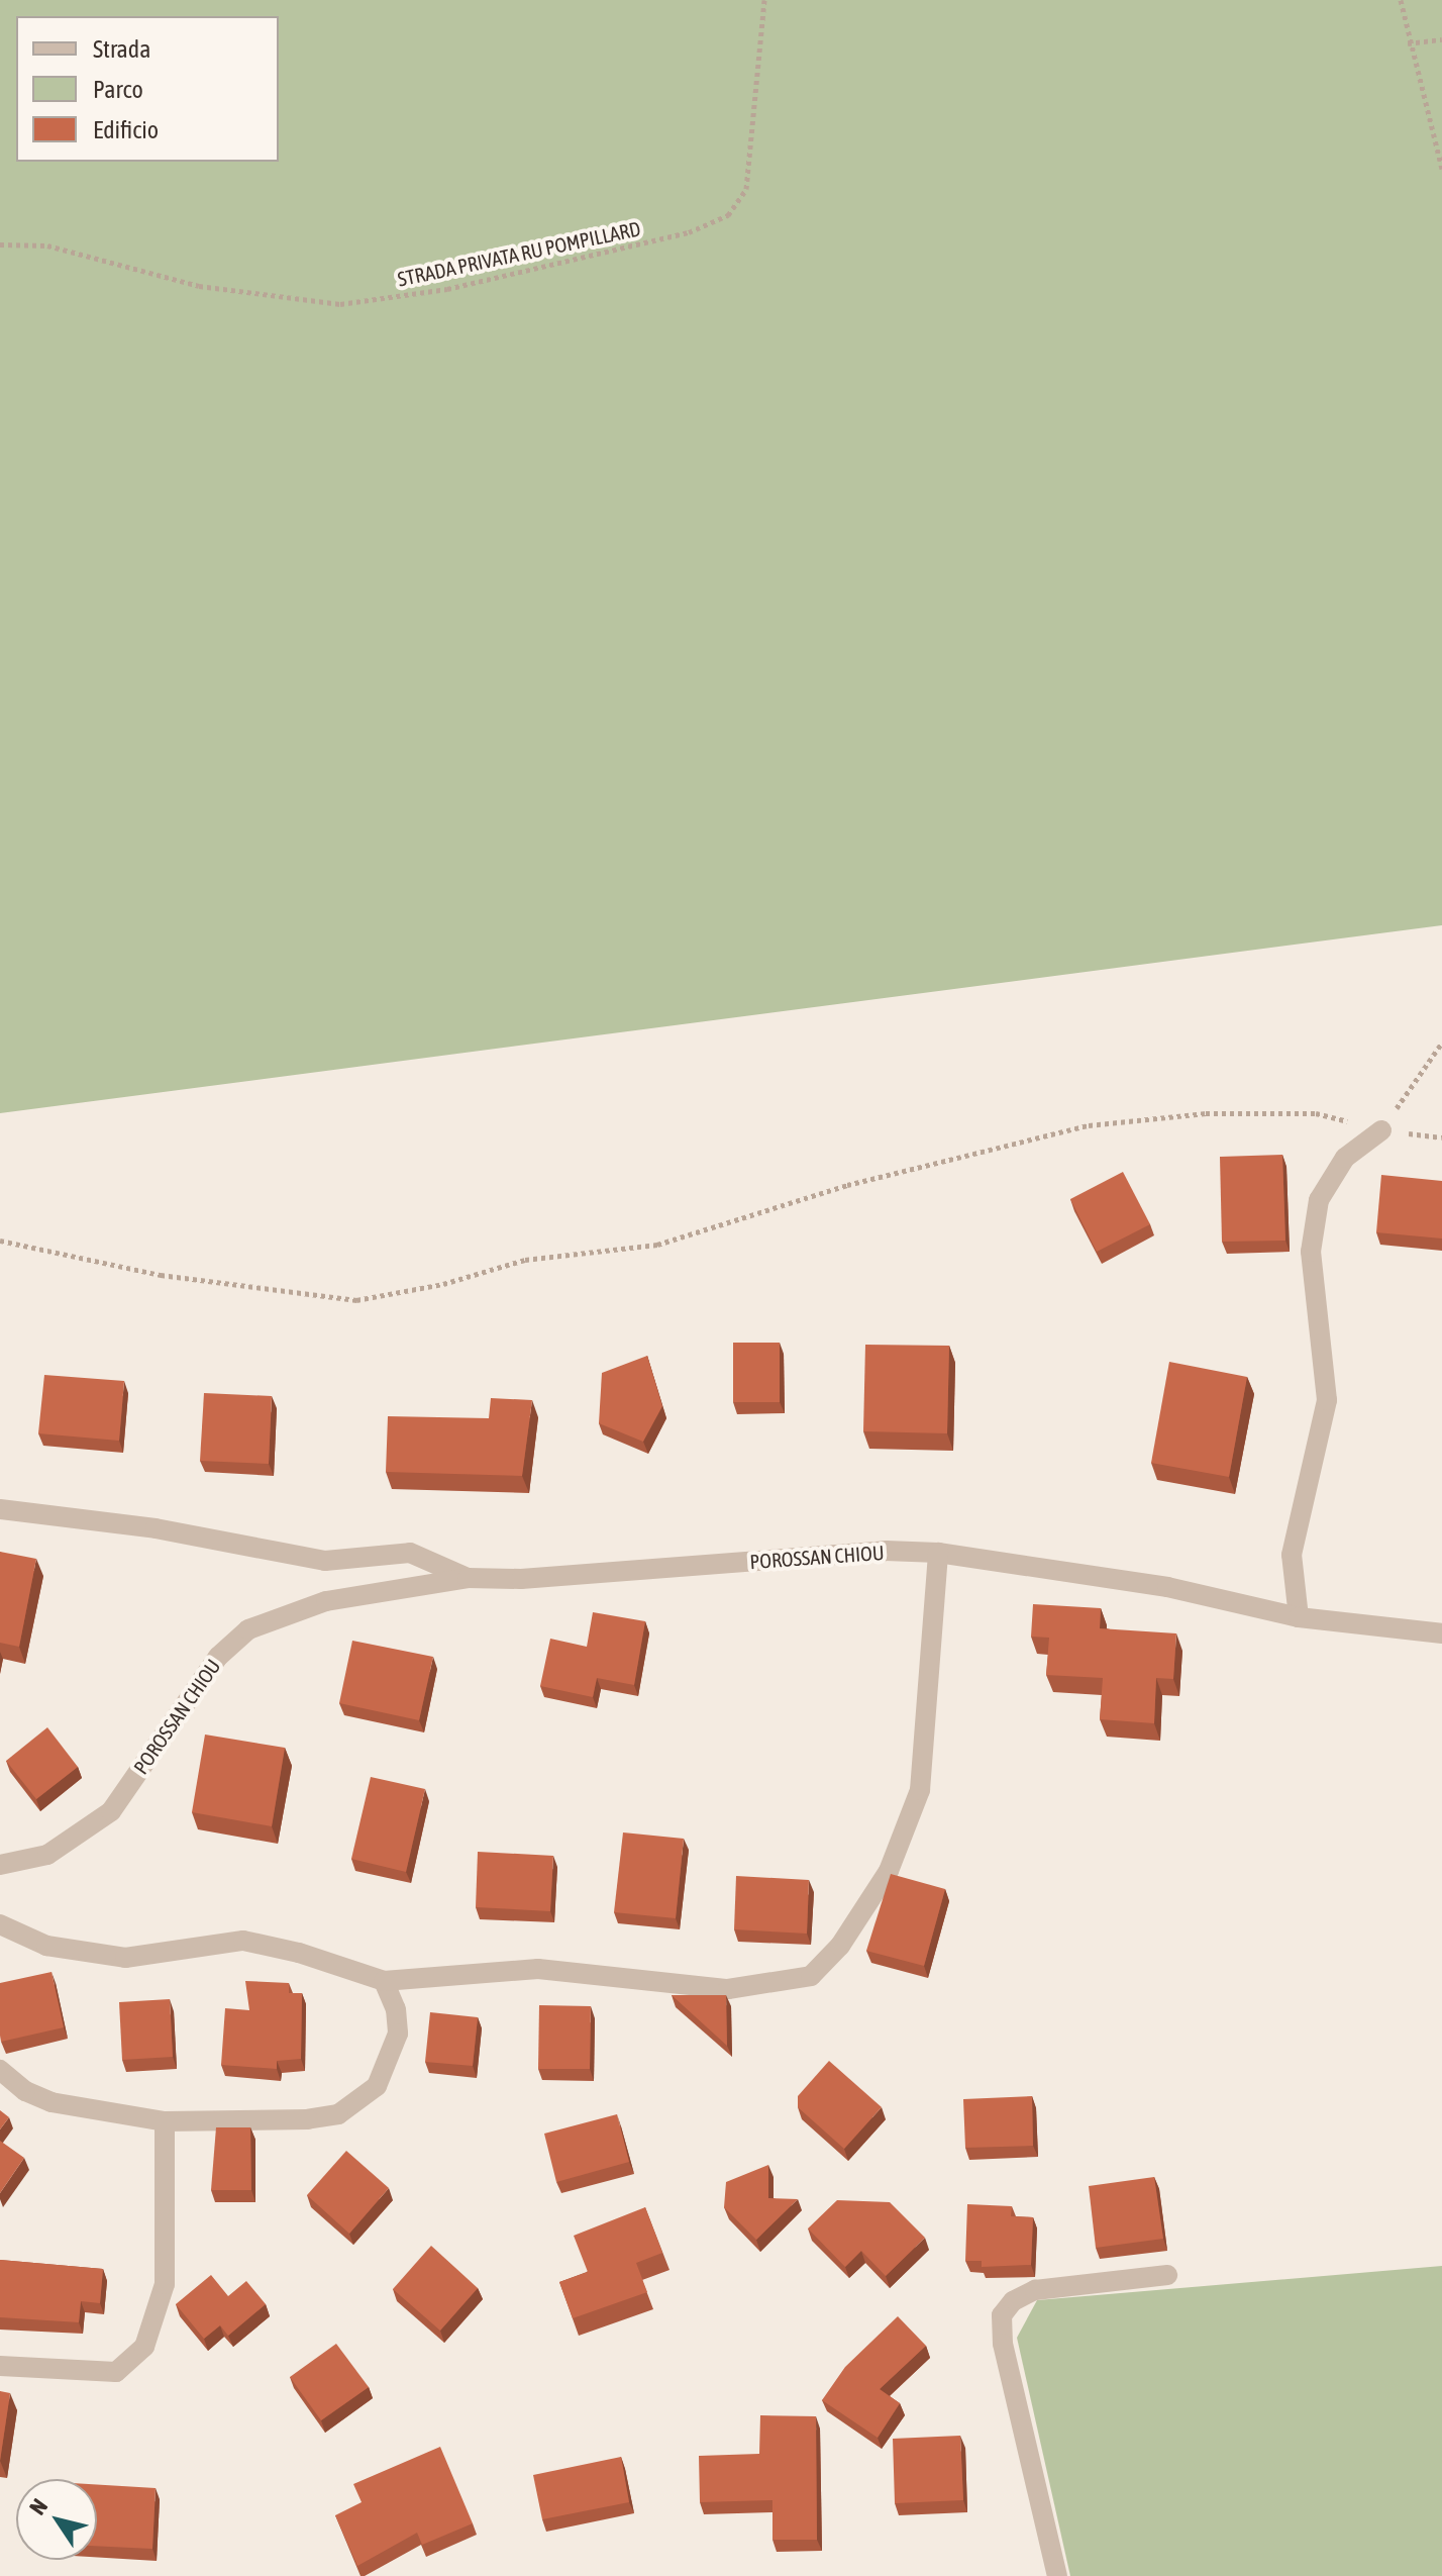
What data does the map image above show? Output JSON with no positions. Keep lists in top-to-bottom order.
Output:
{
  "streets": {
    "street": ["POROSSAN CHIOU"],
    "path": ["STRADA PRIVATA RU POMPILLARD"]
  },
  "legend": ["Strada", "Parco", "Edificio"],
  "north": "top left"
}
